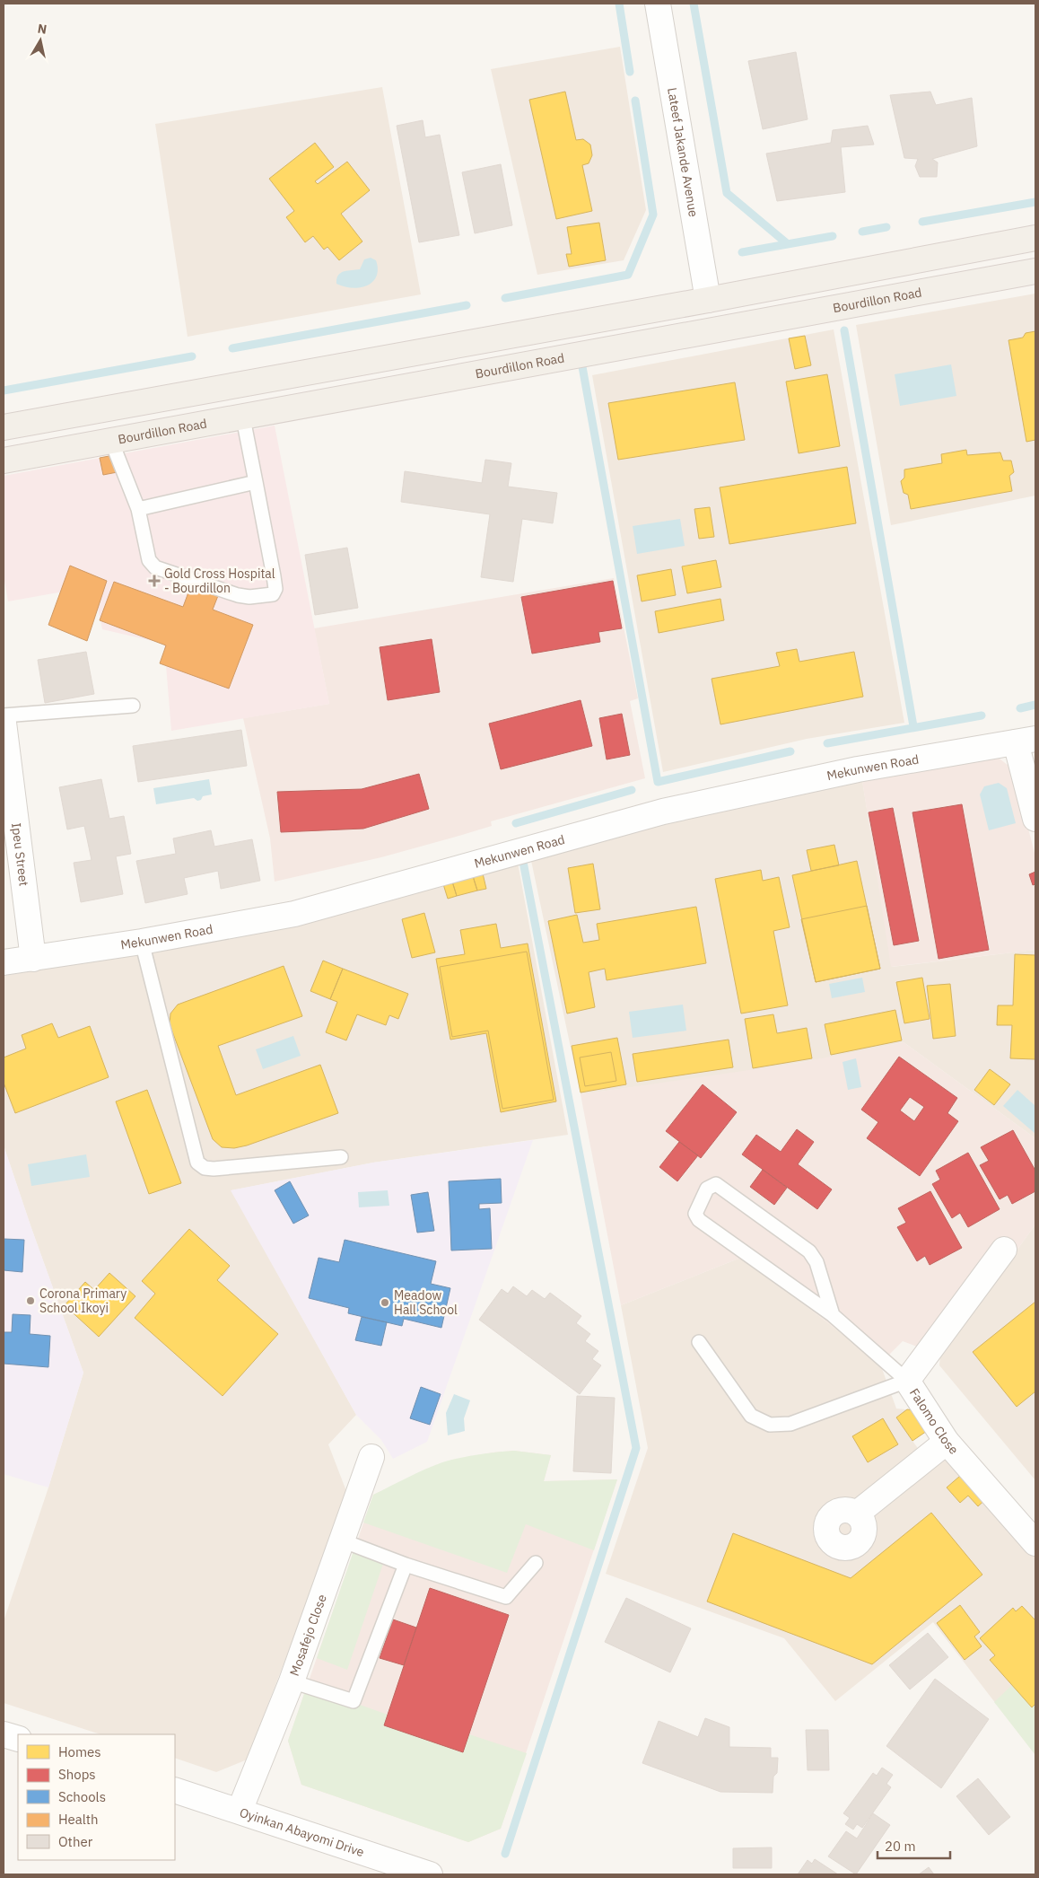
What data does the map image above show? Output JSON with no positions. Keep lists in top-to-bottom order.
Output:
{
  "streets": {
    "main road": ["Bourdillon Road"],
    "street": [
      "Lateef Jakande Avenue",
      "Mekunwen Road",
      "Ipeu Street",
      "Falomo Close",
      "Mosafejo Close",
      "Oyinkan Abayomi Drive"
    ]
  },
  "crossings": [
    ["Mekunwen Road", "Ipeu Street"],
    ["Mosafejo Close", "Oyinkan Abayomi Drive"]
  ],
  "places": {
    "health": ["Gold Cross Hospital - Bourdillon"],
    "other": ["Corona Primary School Ikoyi", "Meadow Hall School"]
  },
  "legend": [
    "Homes",
    "Shops",
    "Schools",
    "Health",
    "Other"
  ],
  "scale_bar": "20 m",
  "north": "top"
}
